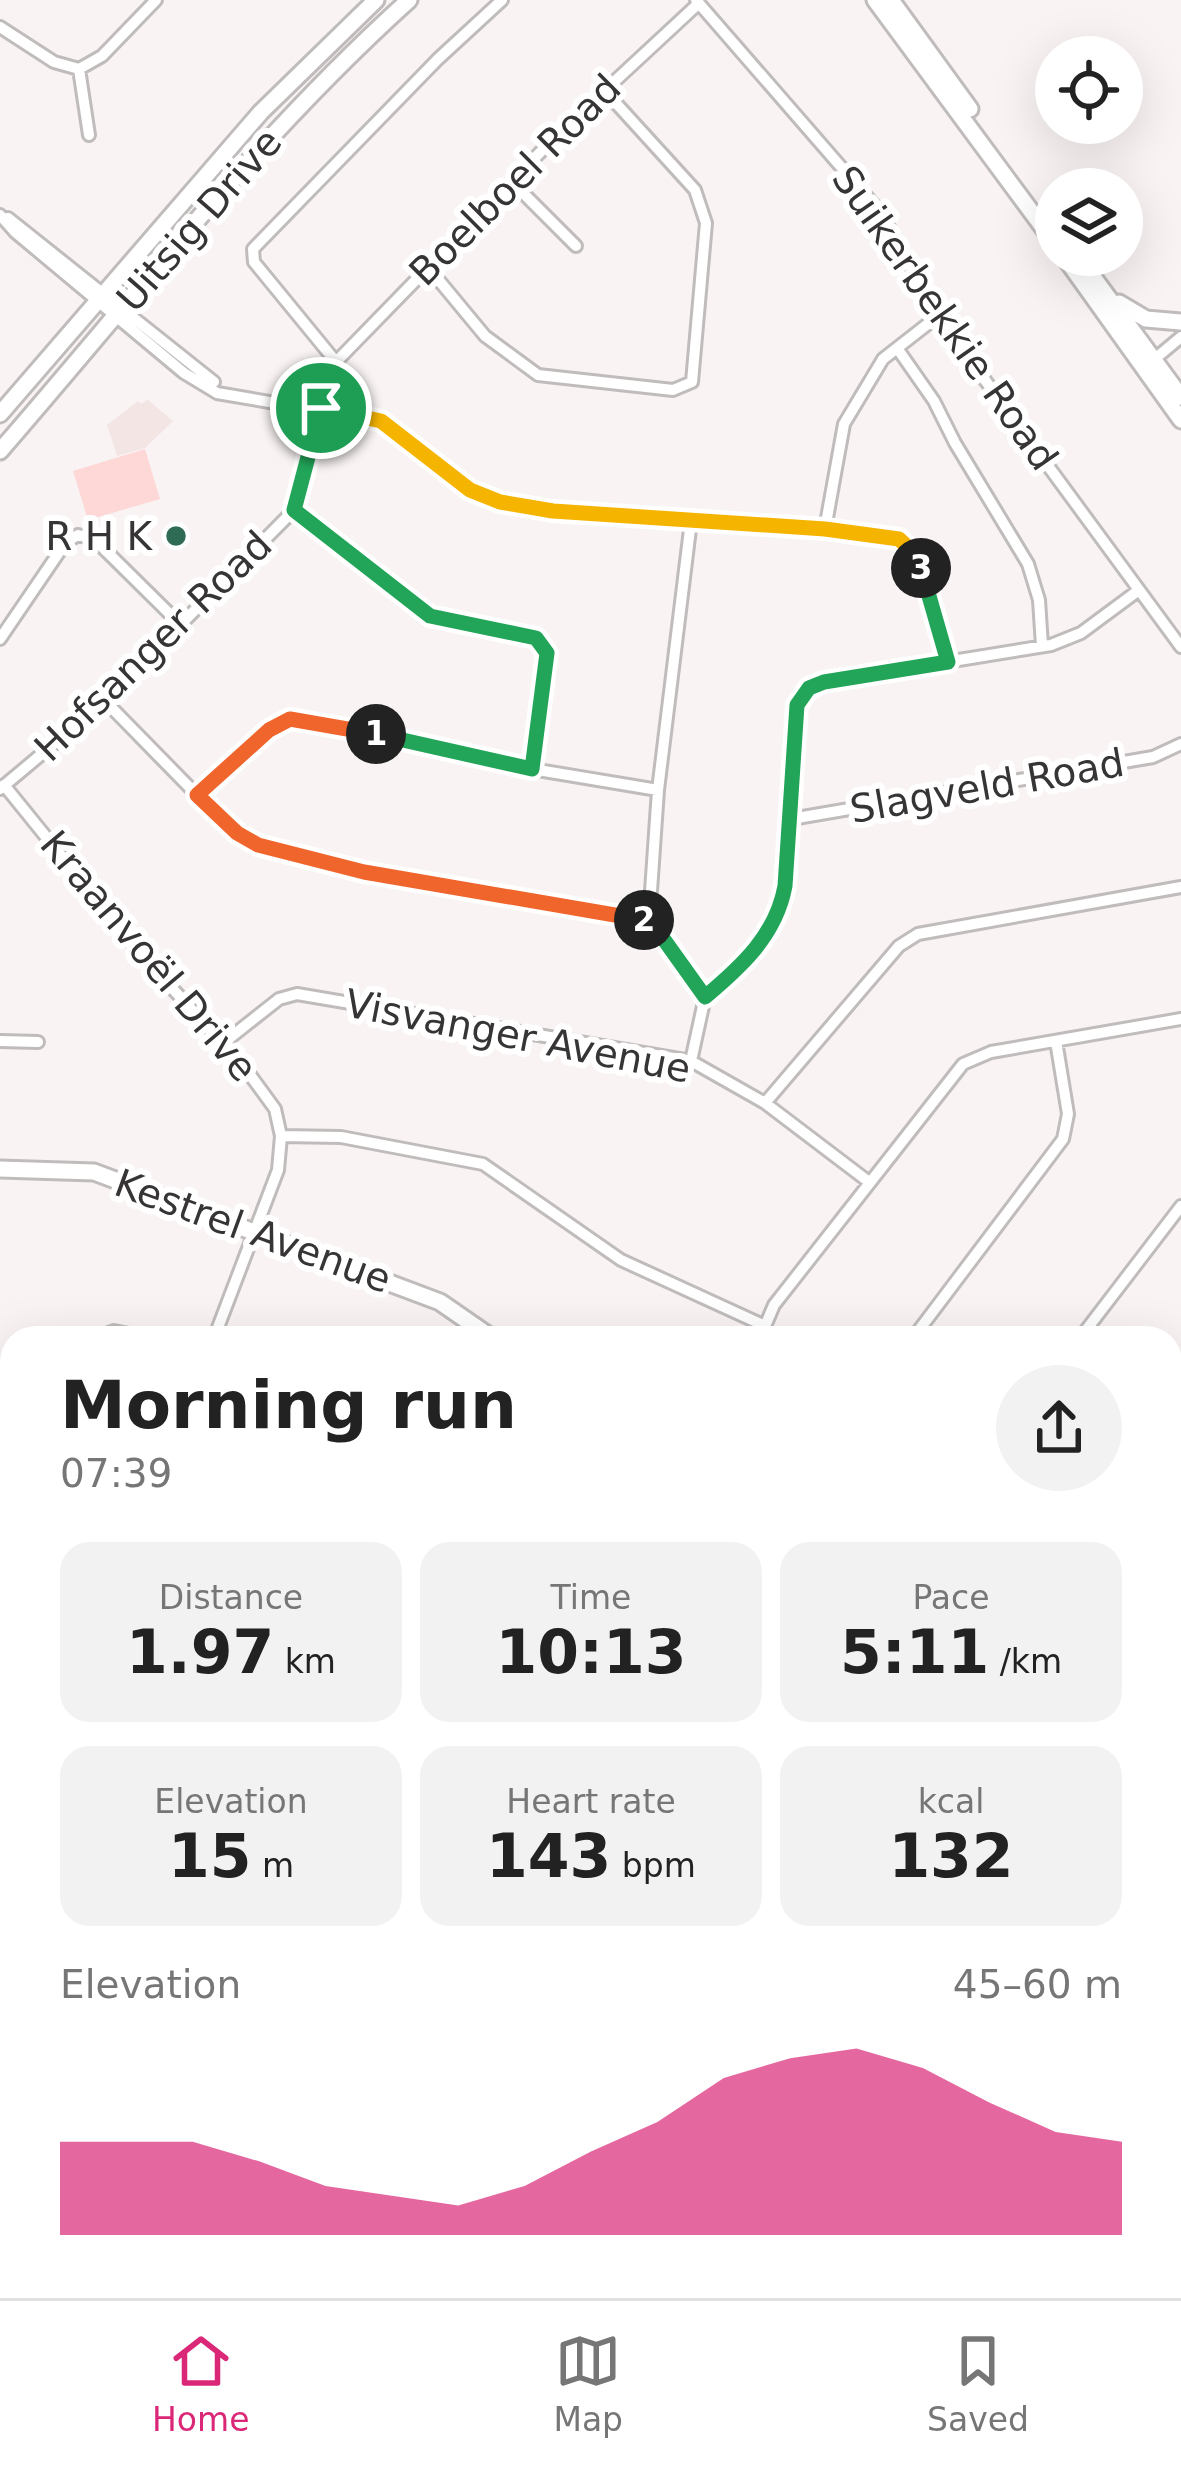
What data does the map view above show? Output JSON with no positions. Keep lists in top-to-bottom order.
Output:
{
  "streets": {
    "main road": ["Uitsig Drive", "Kestrel Avenue"],
    "street": [
      "Boelboel Road",
      "Suikerbekkie Road",
      "Hofsanger Road",
      "Slagveld Road",
      "Kraanvoël Drive",
      "Visvanger Avenue"
    ]
  },
  "crossings": [
    ["Boelboel Road", "Suikerbekkie Road"],
    ["Boelboel Road", "Hofsanger Road"],
    ["Hofsanger Road", "Kraanvoël Drive"],
    ["Kraanvoël Drive", "Visvanger Avenue"]
  ],
  "places": ["R H K"],
  "page": {
    "pins": ["3", "1", "2"],
    "heading": ["Morning run", "07:39"],
    "stats": [
      ["Distance", "1.97 km"],
      ["Time", "10:13"],
      ["Pace", "5:11 /km"],
      ["Elevation", "15 m"],
      ["Heart rate", "143 bpm"],
      ["kcal", "132"]
    ],
    "chart": ["Elevation", "45–60 m"],
    "tabs": ["Home", "Map", "Saved"]
  }
}
